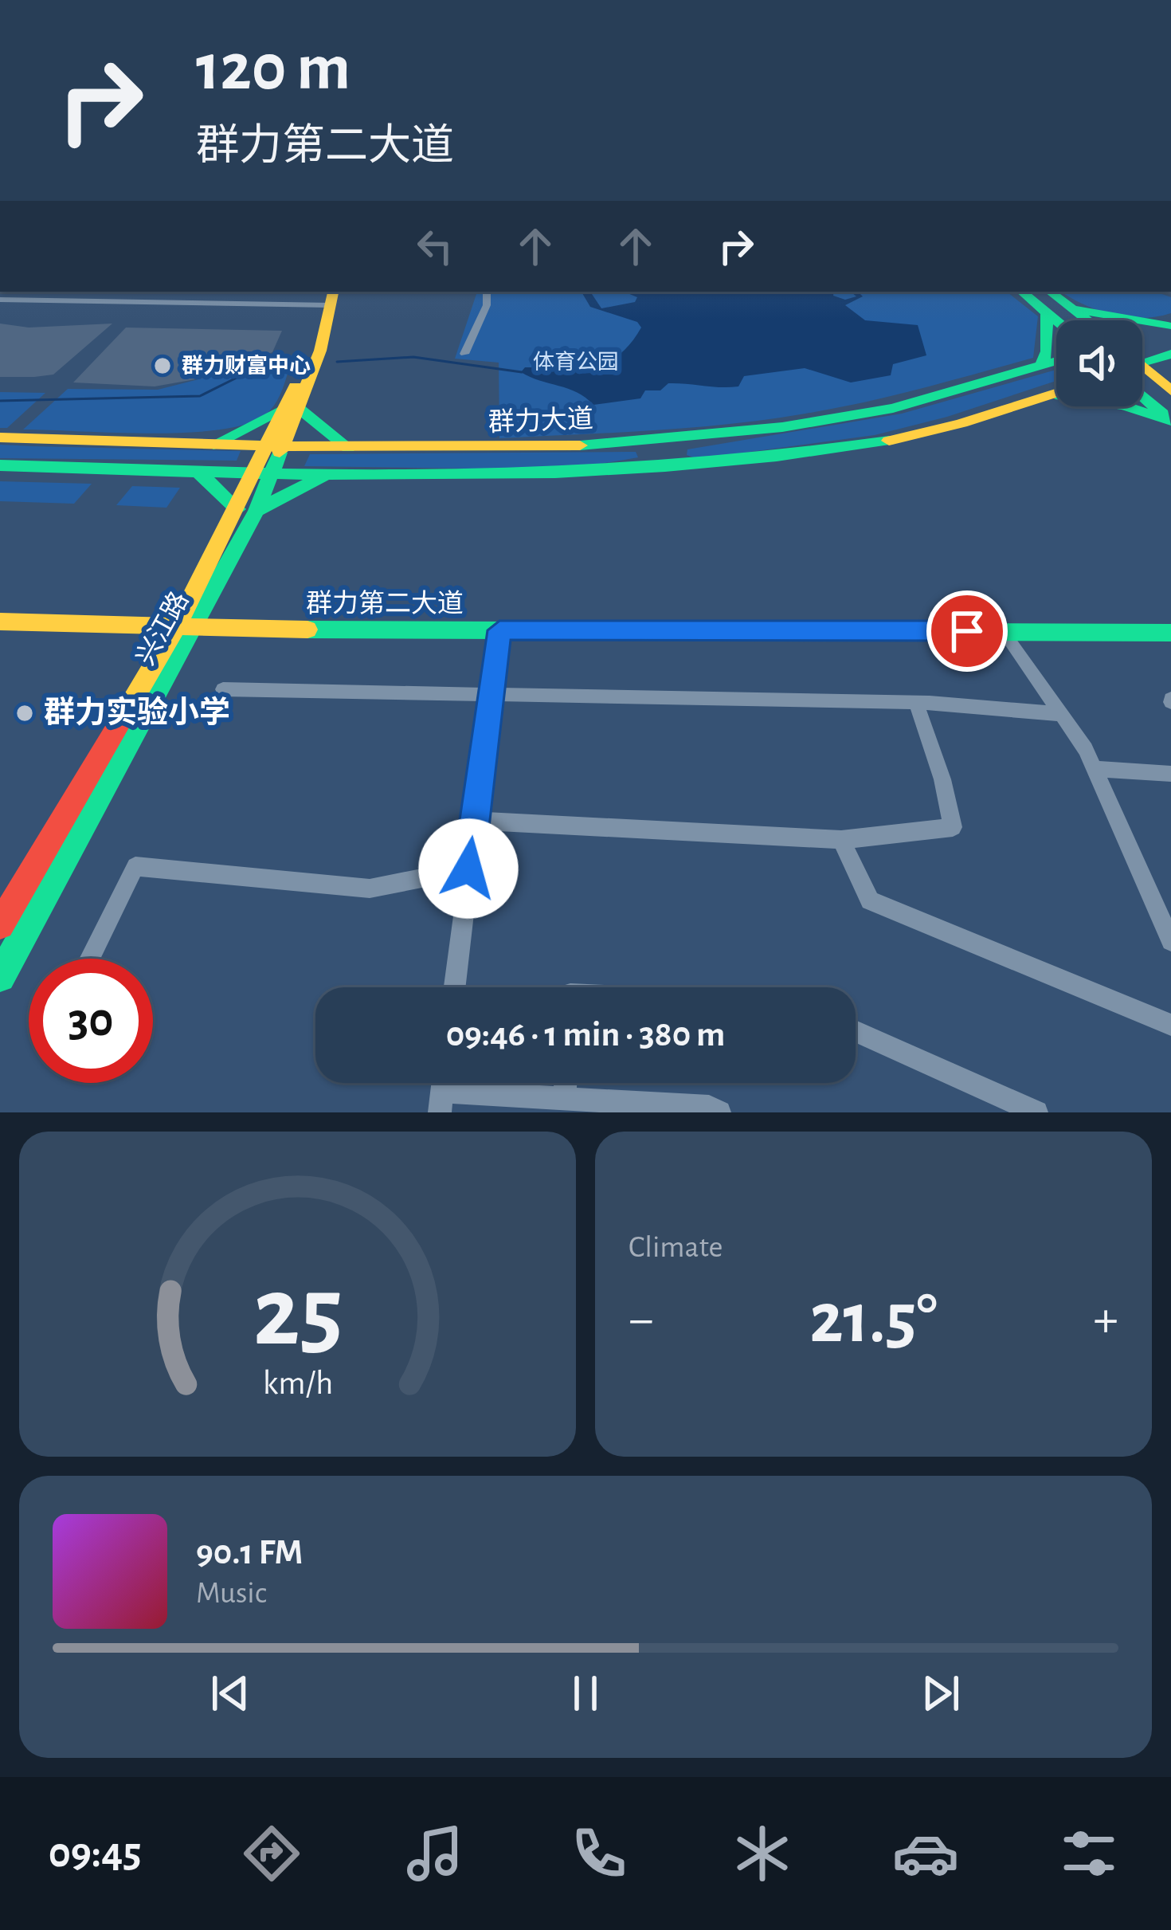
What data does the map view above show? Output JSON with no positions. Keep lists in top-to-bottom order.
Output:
{
  "streets": {
    "main road": ["群力大道", "群力第二大道", "兴江路"]
  },
  "crossings": [
    ["群力大道", "兴江路"],
    ["群力第二大道", "兴江路"]
  ],
  "parks": ["体育公园"],
  "places": ["群力财富中心", "群力实验小学"],
  "page": {
    "turn": ["120 m", "群力第二大道"],
    "limit": "30",
    "trip": "09:46 · 1 min · 380 m",
    "tile": "Climate",
    "heat": ["−", "21.5°", "+"],
    "song": ["90.1 FM", "Music"],
    "tabs": "09:45",
    "gauge": ["25", "km/h"]
  }
}
